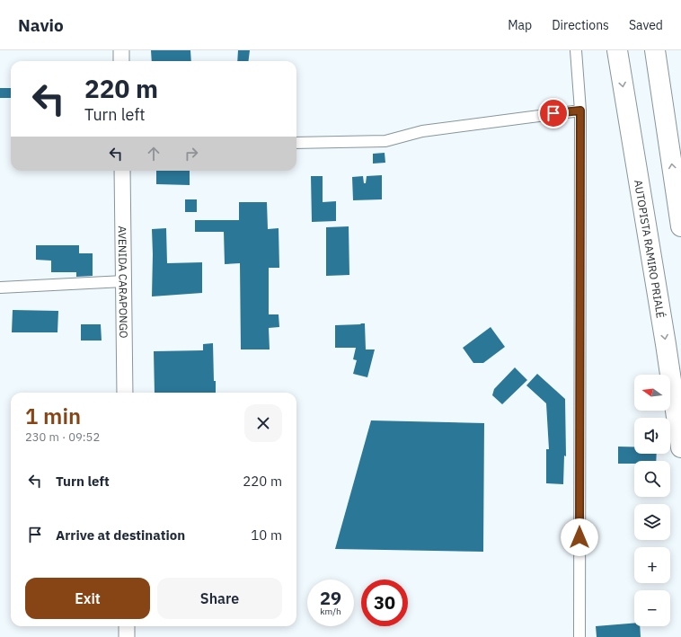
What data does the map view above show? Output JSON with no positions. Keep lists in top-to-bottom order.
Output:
{
  "streets": {
    "highway": ["AUTOPISTA RAMIRO PRIALÉ"],
    "street": ["AVENIDA CARAPONGO"]
  },
  "north": "left",
  "page": {
    "header": "Navio",
    "nav": ["Map", "Directions", "Saved"],
    "turn": ["220 m", "Turn left"],
    "map_buttons": ["+", "−"],
    "heading": ["1 min", "230 m · 09:52"],
    "list": [
      {
        "name": "Turn left",
        "value": "220 m"
      },
      {
        "name": "Arrive at destination",
        "value": "10 m"
      }
    ],
    "buttons": ["Exit", "Share"],
    "speed": "29 km/h",
    "limit": "30"
  }
}
